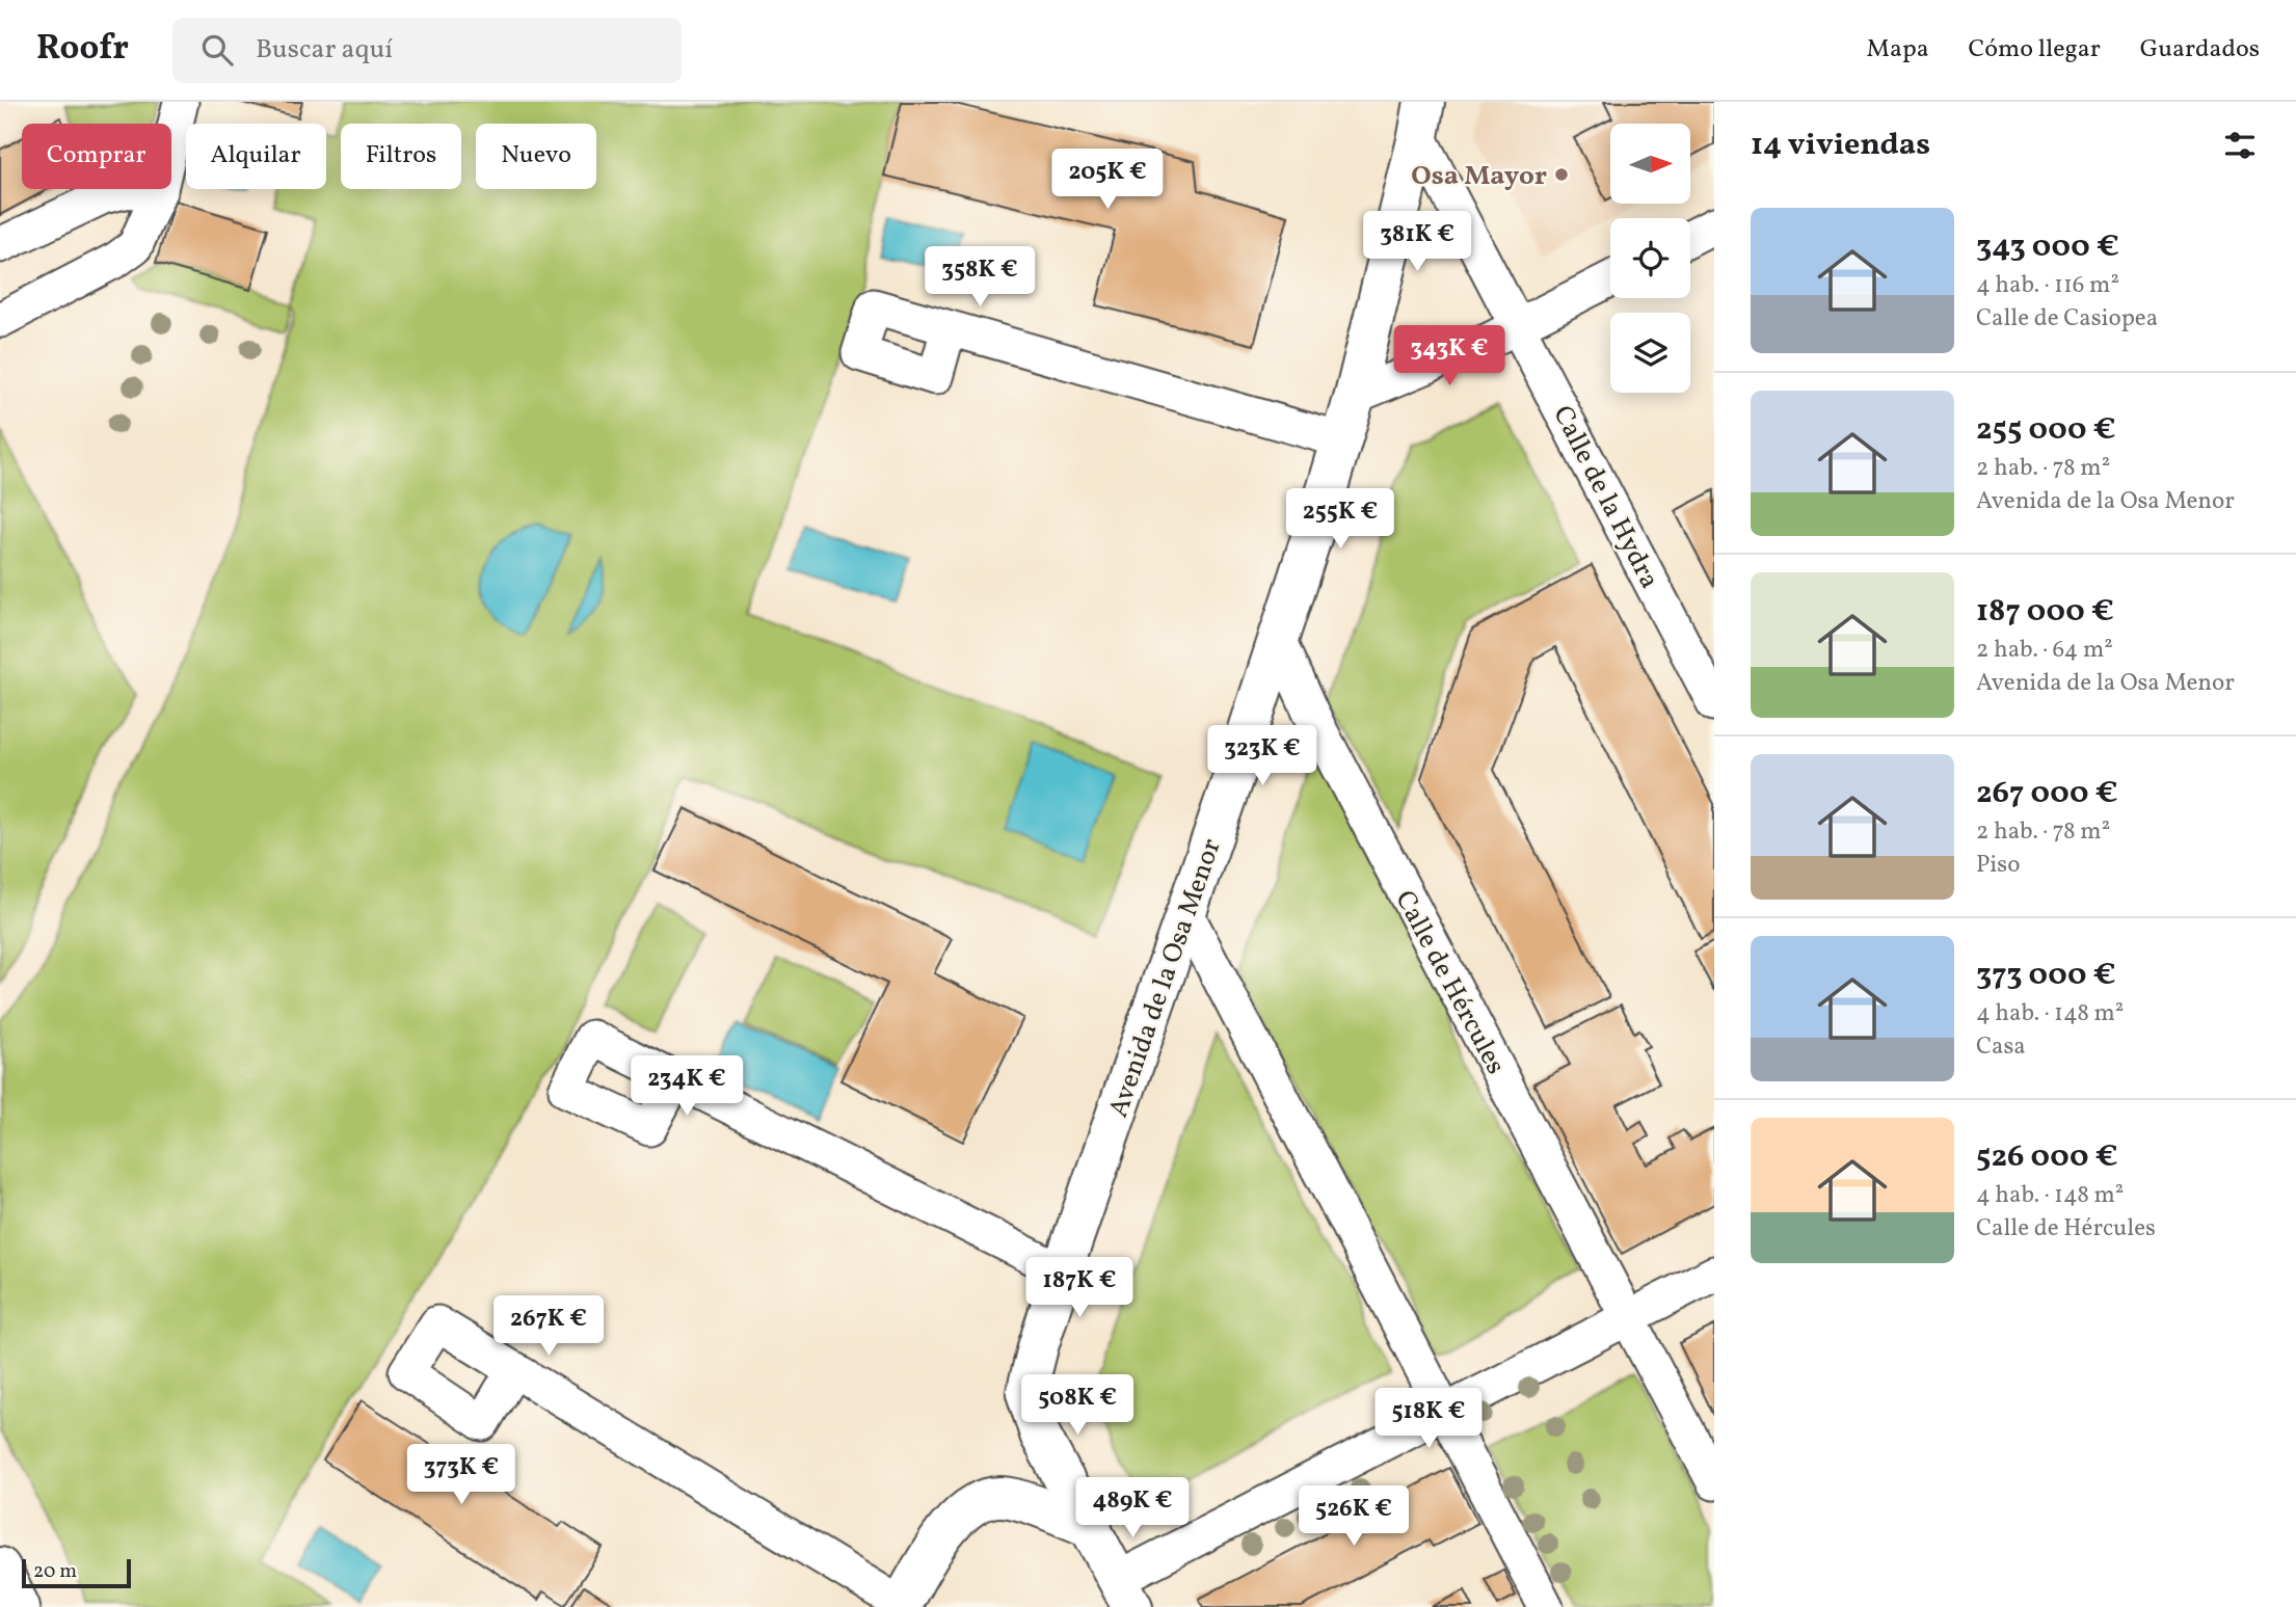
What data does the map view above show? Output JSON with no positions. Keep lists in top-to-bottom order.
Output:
{
  "streets": {
    "street": ["Calle de la Hydra", "Avenida de la Osa Menor", "Calle de Hércules"]
  },
  "crossings": [
    ["Calle de la Hydra", "Avenida de la Osa Menor"],
    ["Avenida de la Osa Menor", "Calle de Hércules"]
  ],
  "places": ["Osa Mayor"],
  "scale_bar": "20 m",
  "north": "right",
  "page": {
    "header": "Roofr",
    "search": "Buscar aquí",
    "nav": ["Mapa", "Cómo llegar", "Guardados"],
    "heading": "14 viviendas",
    "chip": [
      "Comprar",
      "Alquilar",
      "Filtros",
      "Nuevo"
    ],
    "price": [
      "205K €",
      "381K €",
      "358K €",
      "343K €",
      "255K €",
      "323K €",
      "234K €",
      "187K €",
      "267K €",
      "508K €",
      "518K €",
      "373K €",
      "489K €",
      "526K €"
    ],
    "list": [
      {
        "name": "343 000 €",
        "note": "4 hab. · 116 m² · Calle de Casiopea"
      },
      {
        "name": "255 000 €",
        "note": "2 hab. · 78 m² · Avenida de la Osa Menor"
      },
      {
        "name": "187 000 €",
        "note": "2 hab. · 64 m² · Avenida de la Osa Menor"
      },
      {
        "name": "267 000 €",
        "note": "2 hab. · 78 m² · Piso"
      },
      {
        "name": "373 000 €",
        "note": "4 hab. · 148 m² · Casa"
      },
      {
        "name": "526 000 €",
        "note": "4 hab. · 148 m² · Calle de Hércules"
      }
    ],
    "scale": "20 m"
  }
}
